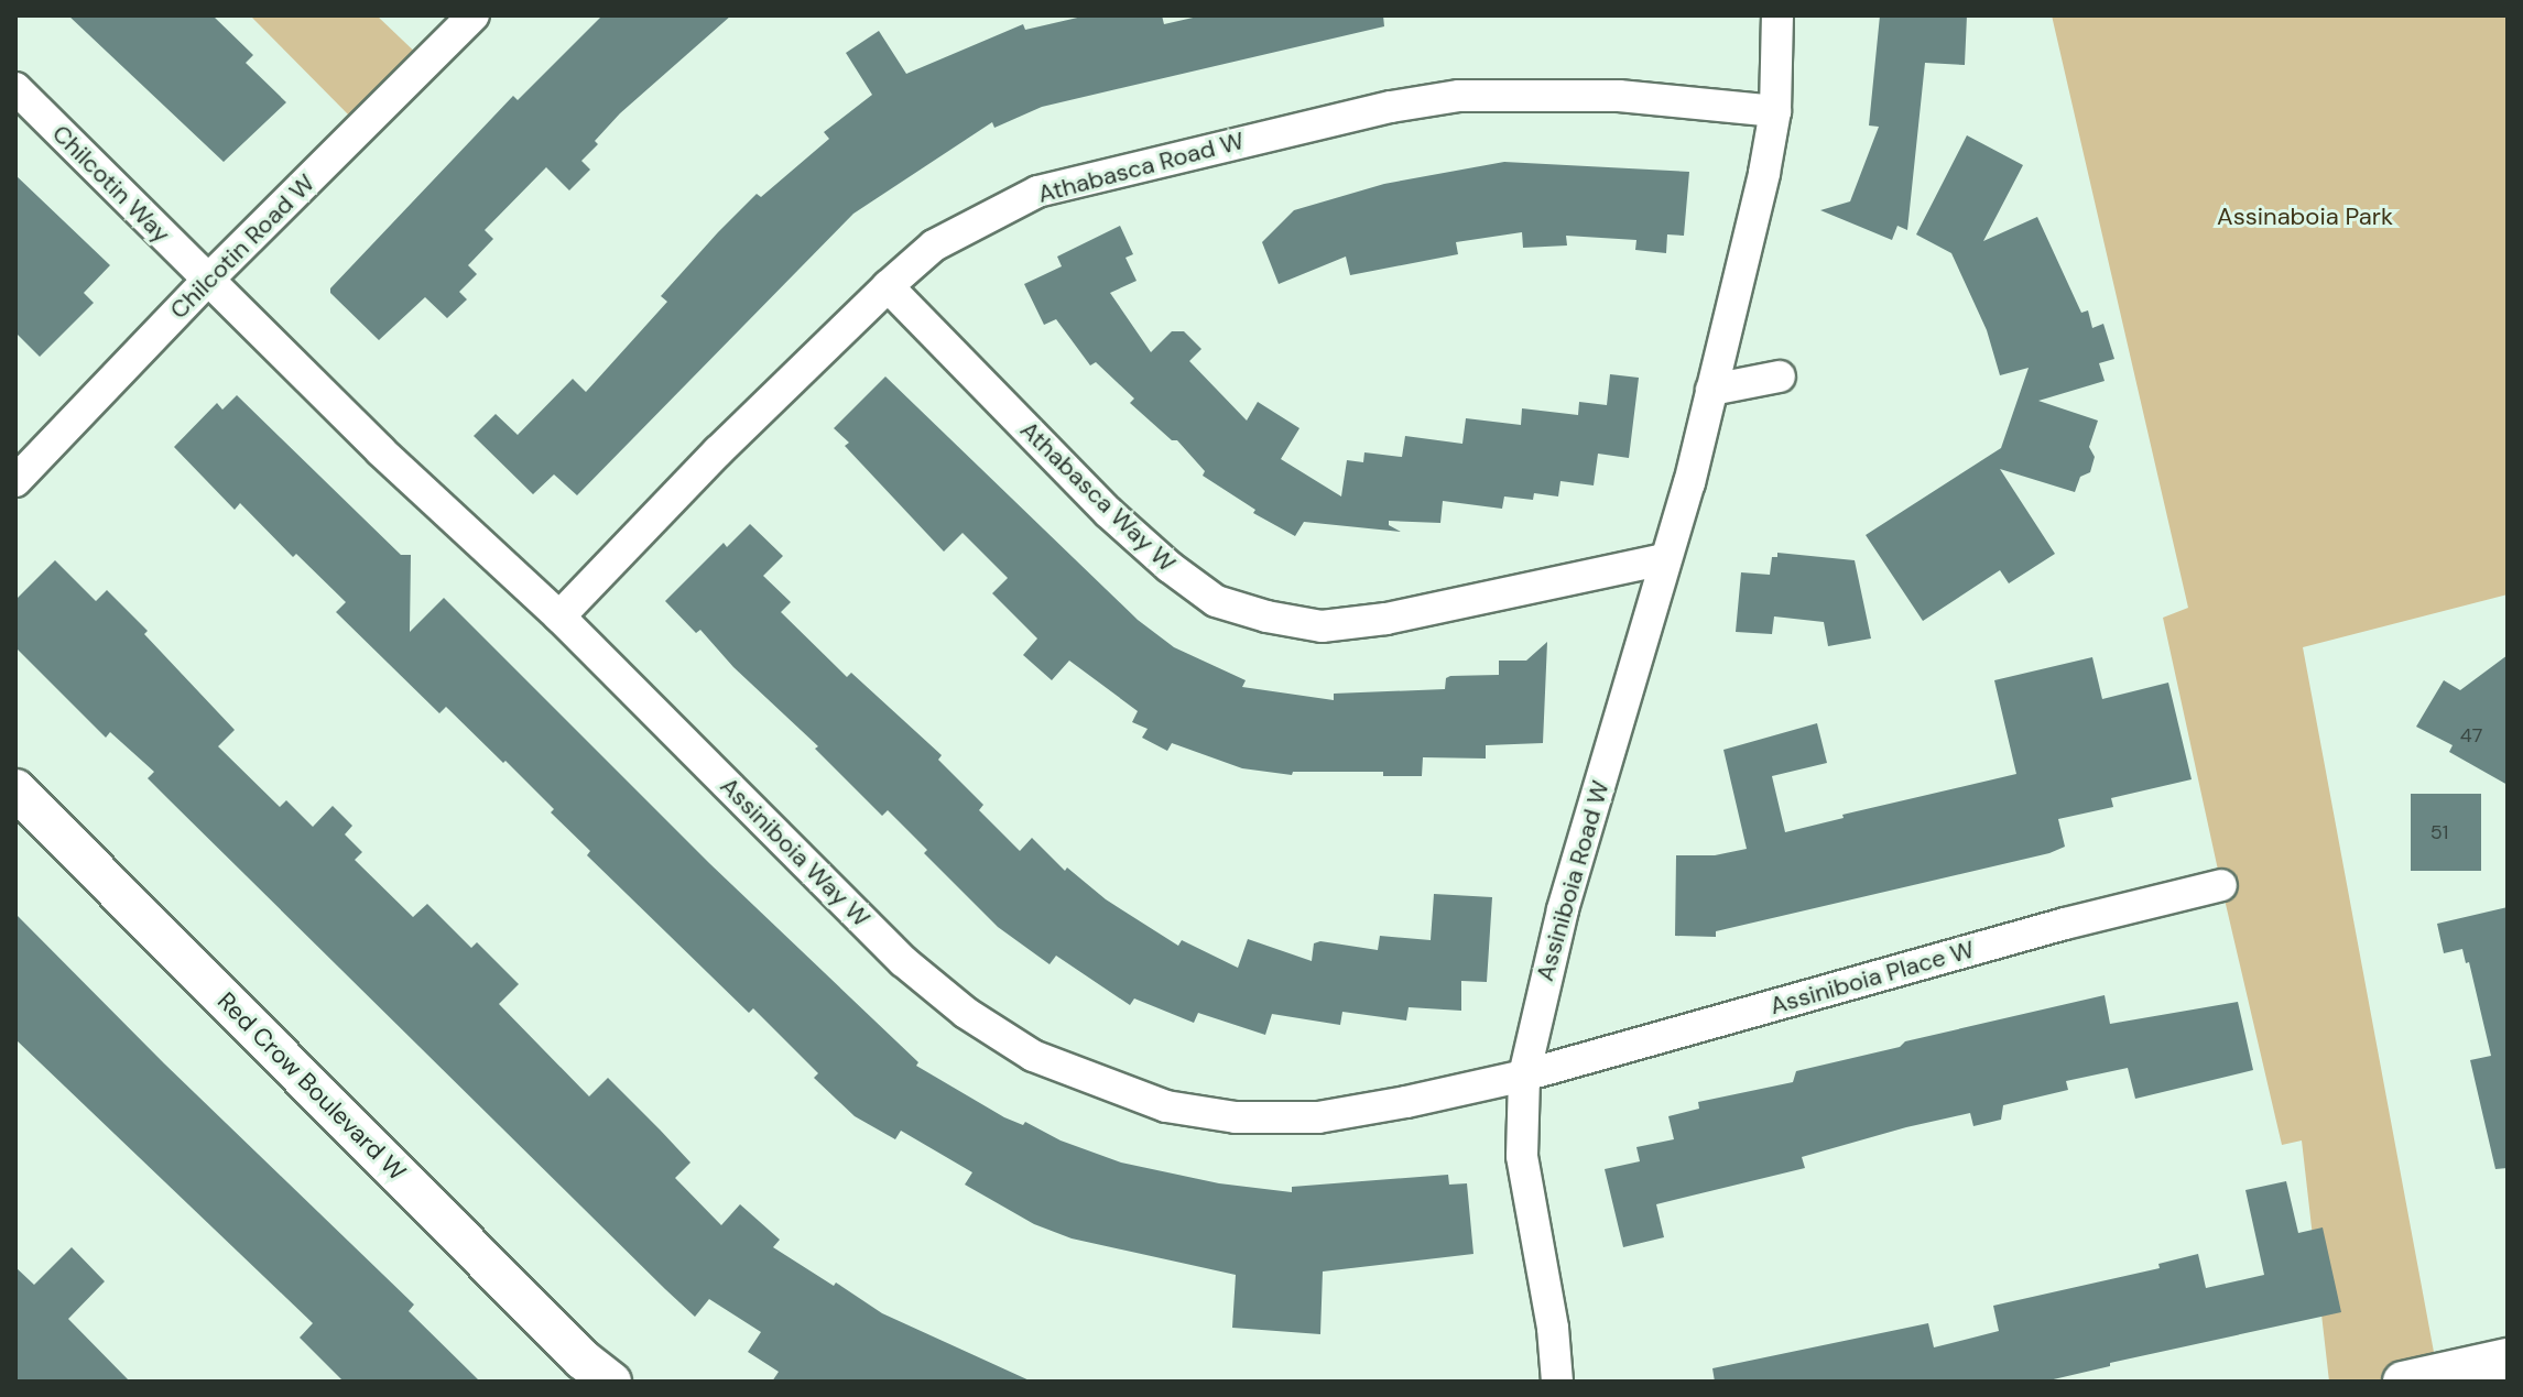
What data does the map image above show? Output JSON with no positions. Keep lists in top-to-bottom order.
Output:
{
  "streets": {
    "street": [
      "Athabasca Road W",
      "Chilcotin Way",
      "Chilcotin Road W",
      "Athabasca Way W",
      "Assiniboia Way W",
      "Assiniboia Road W",
      "Assiniboia Place W",
      "Red Crow Boulevard W"
    ]
  },
  "crossings": [
    ["Athabasca Road W", "Athabasca Way W"],
    ["Athabasca Road W", "Assiniboia Way W"],
    ["Athabasca Road W", "Assiniboia Road W"],
    ["Chilcotin Way", "Chilcotin Road W"],
    ["Chilcotin Way", "Assiniboia Way W"],
    ["Chilcotin Road W", "Assiniboia Way W"],
    ["Athabasca Way W", "Assiniboia Road W"],
    ["Assiniboia Way W", "Assiniboia Road W"],
    ["Assiniboia Way W", "Assiniboia Place W"],
    ["Assiniboia Road W", "Assiniboia Place W"]
  ],
  "parks": ["Assinaboia Park"],
  "house_numbers": ["47", "51"]
}
